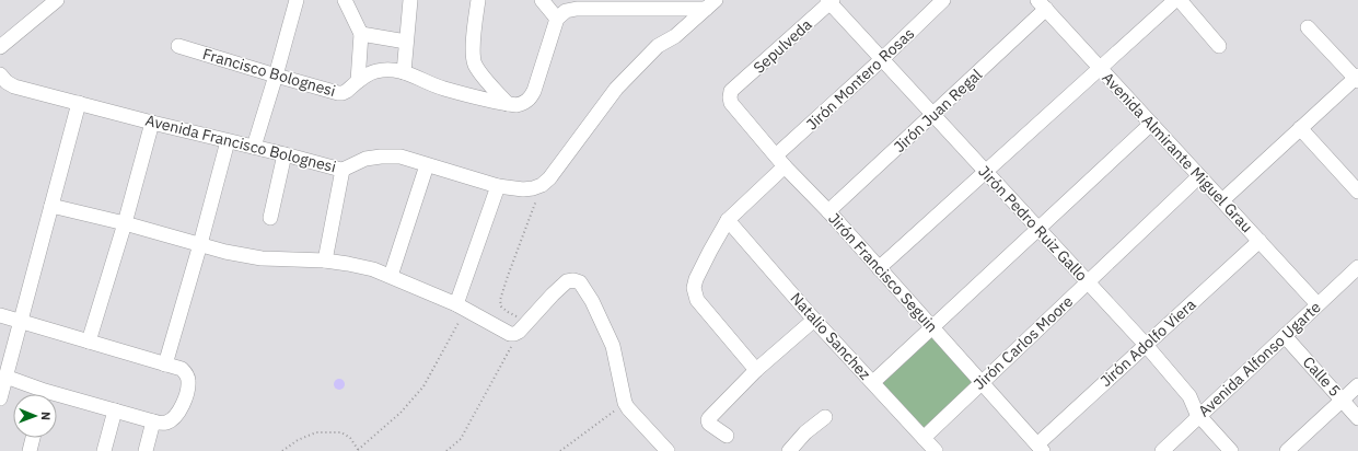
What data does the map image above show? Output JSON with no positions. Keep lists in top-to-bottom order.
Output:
{
  "streets": {
    "street": [
      "Sepulveda",
      "Francisco Bolognesi",
      "Jirón Montero Rosas",
      "Jirón Juan Regal",
      "Avenida Francisco Bolognesi",
      "Avenida Almirante Miguel Grau",
      "Jirón Pedro Ruiz Gallo",
      "Jirón Francisco Seguin",
      "Natalio Sanchez",
      "Jirón Carlos Moore",
      "Jirón Adolfo Viera",
      "Avenida Alfonso Ugarte",
      "Calle 5"
    ]
  },
  "crossings": [
    ["Sepulveda", "Jirón Pedro Ruiz Gallo"],
    ["Sepulveda", "Jirón Francisco Seguin"],
    ["Jirón Montero Rosas", "Jirón Pedro Ruiz Gallo"],
    ["Jirón Montero Rosas", "Jirón Francisco Seguin"],
    ["Jirón Montero Rosas", "Natalio Sanchez"],
    ["Jirón Juan Regal", "Avenida Almirante Miguel Grau"],
    ["Jirón Juan Regal", "Jirón Pedro Ruiz Gallo"],
    ["Jirón Juan Regal", "Jirón Francisco Seguin"],
    ["Avenida Almirante Miguel Grau", "Jirón Carlos Moore"],
    ["Avenida Almirante Miguel Grau", "Jirón Adolfo Viera"],
    ["Avenida Almirante Miguel Grau", "Avenida Alfonso Ugarte"],
    ["Jirón Pedro Ruiz Gallo", "Jirón Carlos Moore"],
    ["Jirón Pedro Ruiz Gallo", "Jirón Adolfo Viera"],
    ["Jirón Pedro Ruiz Gallo", "Avenida Alfonso Ugarte"],
    ["Jirón Francisco Seguin", "Jirón Carlos Moore"],
    ["Jirón Francisco Seguin", "Jirón Adolfo Viera"],
    ["Natalio Sanchez", "Jirón Carlos Moore"],
    ["Avenida Alfonso Ugarte", "Calle 5"]
  ],
  "north": "right"
}
